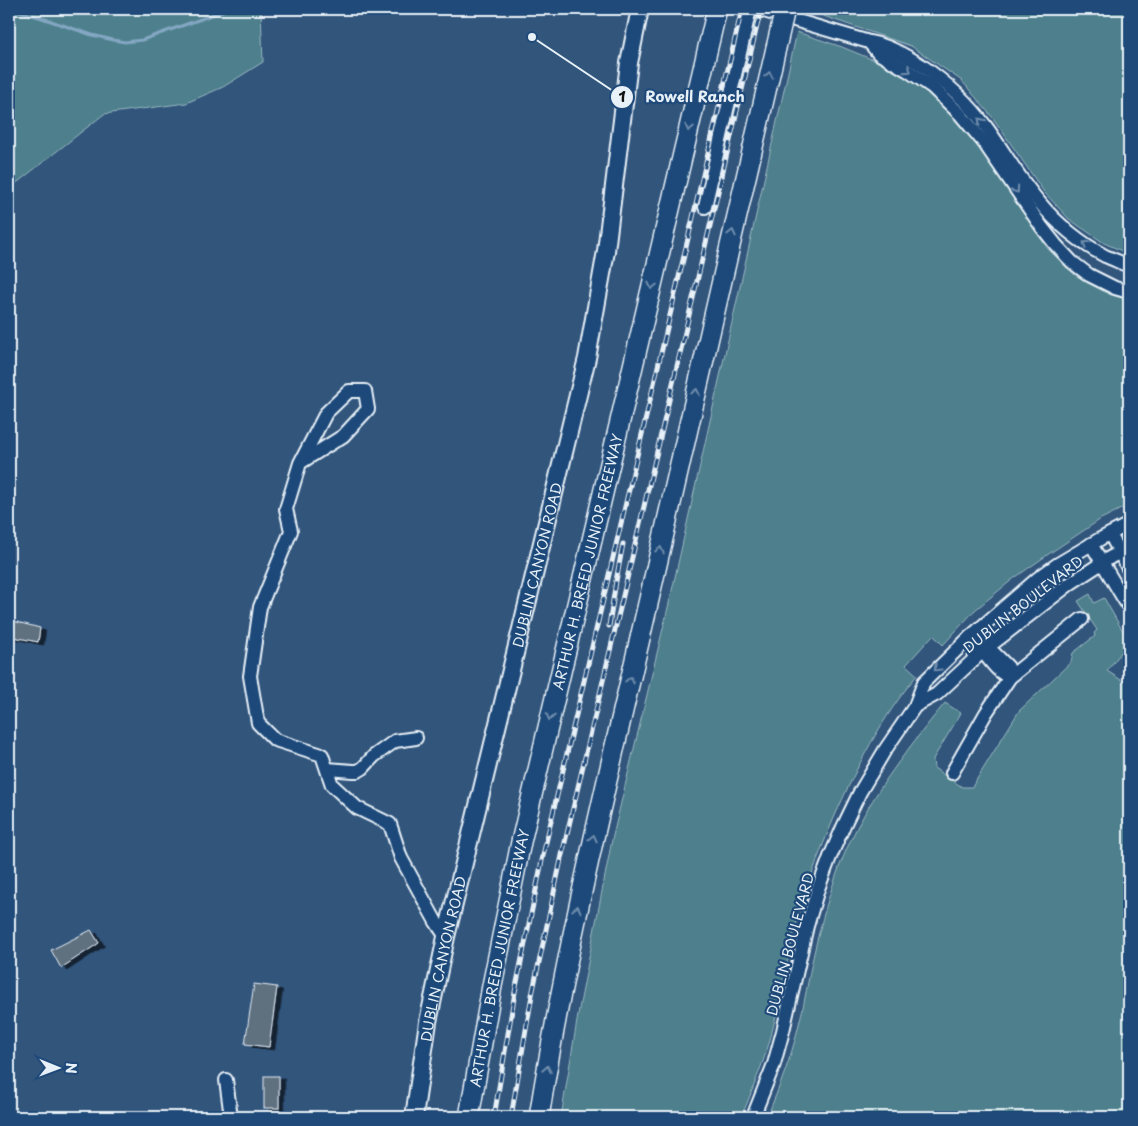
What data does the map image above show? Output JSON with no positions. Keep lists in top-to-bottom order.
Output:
{
  "streets": {
    "highway": ["ARTHUR H. BREED JUNIOR FREEWAY"],
    "main road": ["DUBLIN CANYON ROAD"],
    "street": ["DUBLIN BOULEVARD"]
  },
  "places": ["Rowell Ranch"],
  "north": "right"
}
